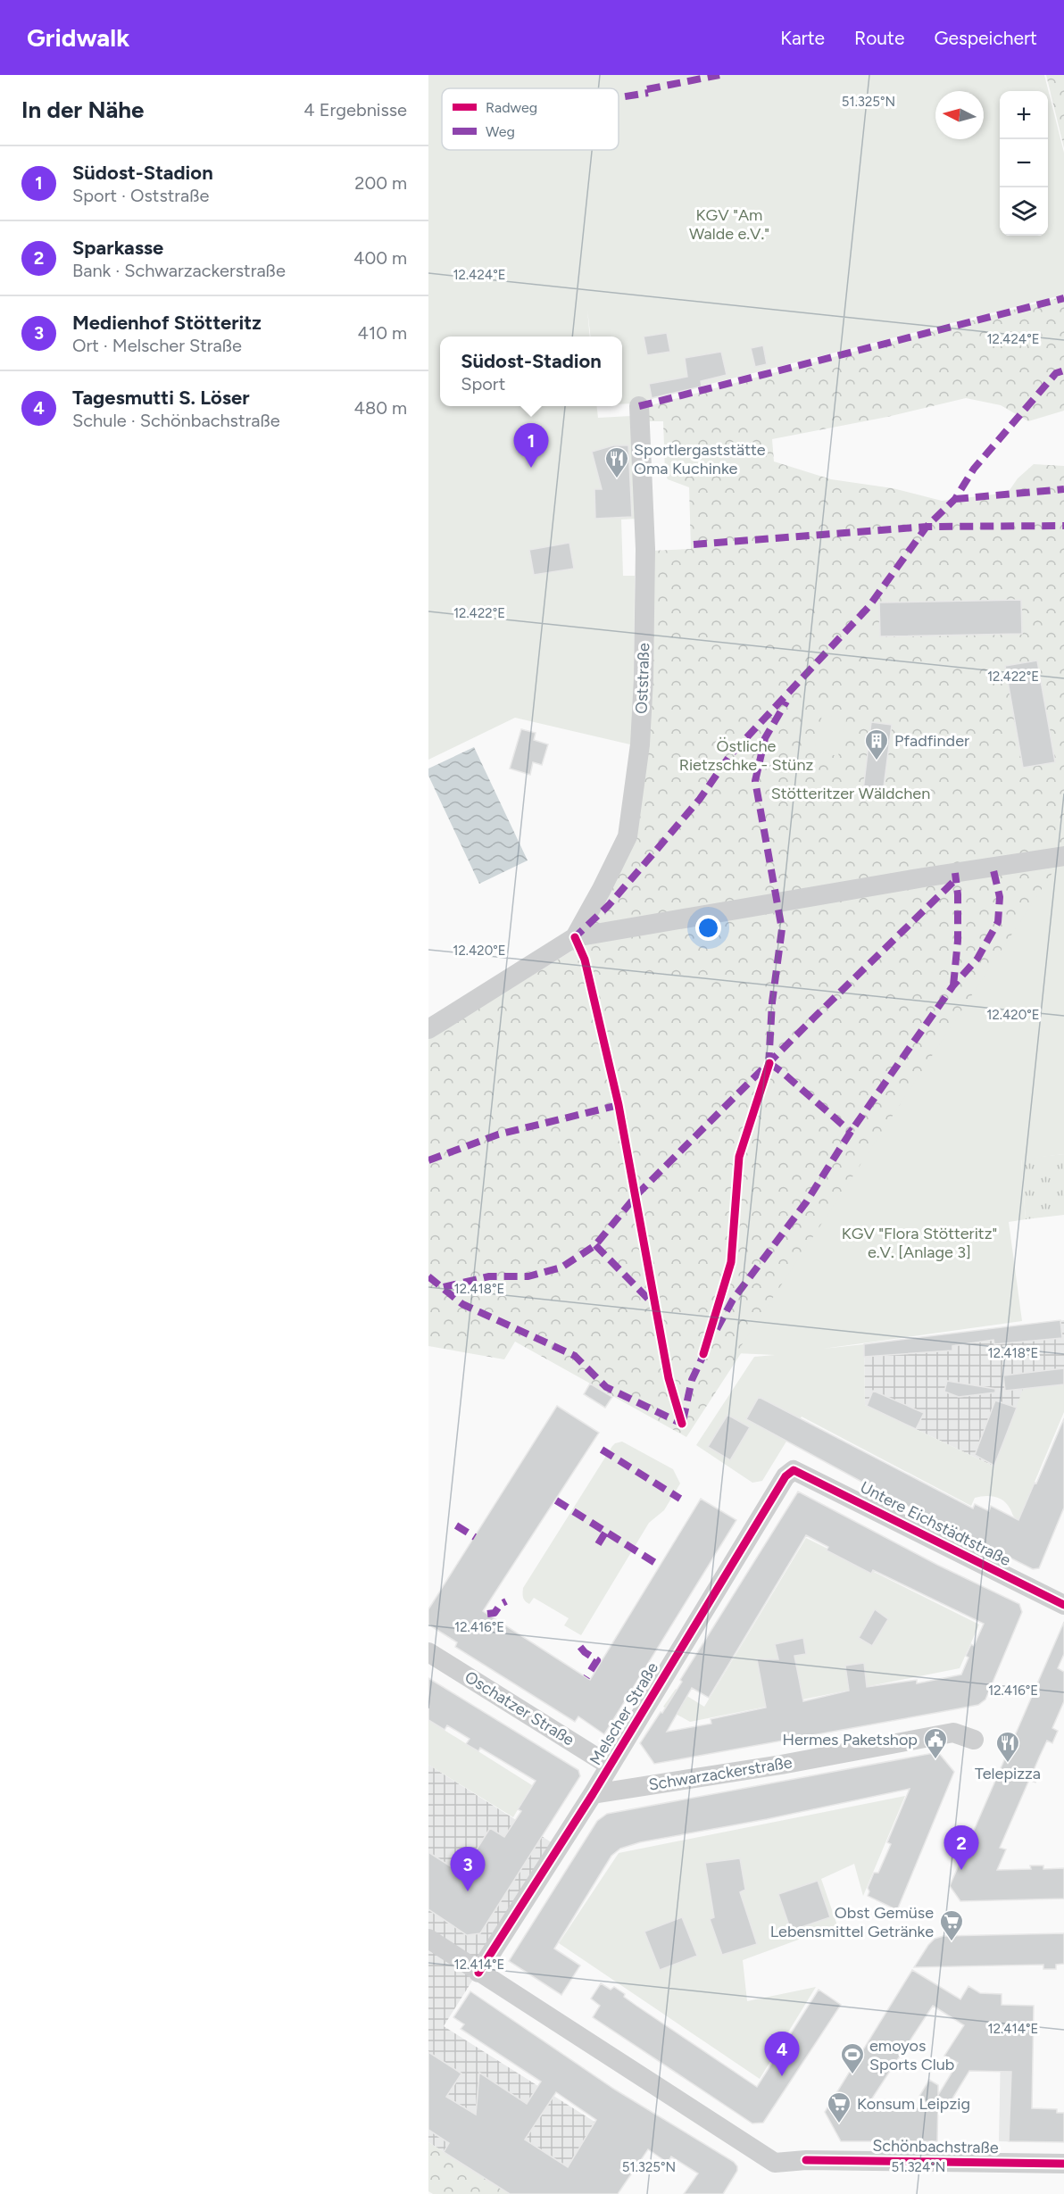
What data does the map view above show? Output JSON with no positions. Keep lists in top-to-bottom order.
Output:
{
  "streets": {
    "street": [
      "Oststraße",
      "Untere Eichstädtstraße",
      "Oschatzer Straße",
      "Melscher Straße",
      "Schwarzackerstraße",
      "Schönbachstraße"
    ]
  },
  "crossings": [
    ["Untere Eichstädtstraße", "Melscher Straße"],
    ["Oschatzer Straße", "Melscher Straße"],
    ["Melscher Straße", "Schwarzackerstraße"],
    ["Melscher Straße", "Schönbachstraße"]
  ],
  "parks": [
    "KGV \"Am Walde e.V.\"",
    "Östliche Rietzschke - Stünz",
    "Stötteritzer Wäldchen",
    "KGV \"Flora Stötteritz\" e.V. [Anlage 3]"
  ],
  "places": {
    "restaurant": ["Sportlergaststätte Oma Kuchinke", "Telepizza"],
    "building": ["Pfadfinder"],
    "public building": ["Hermes Paketshop"],
    "supermarket": ["Obst Gemüse Lebensmittel Getränke", "Konsum Leipzig"],
    "sports": ["emoyos Sports Club"]
  },
  "legend": ["Radweg", "Weg"],
  "north": "left",
  "page": {
    "header": "Gridwalk",
    "nav": ["Karte", "Route", "Gespeichert"],
    "heading": ["In der Nähe", "4 Ergebnisse"],
    "map_buttons": ["+", "−"],
    "list": [
      {
        "mark": "1",
        "name": "Südost-Stadion",
        "note": "Sport · Oststraße",
        "value": "200 m"
      },
      {
        "mark": "2",
        "name": "Sparkasse",
        "note": "Bank · Schwarzackerstraße",
        "value": "400 m"
      },
      {
        "mark": "3",
        "name": "Medienhof Stötteritz",
        "note": "Ort · Melscher Straße",
        "value": "410 m"
      },
      {
        "mark": "4",
        "name": "Tagesmutti S. Löser",
        "note": "Schule · Schönbachstraße",
        "value": "480 m"
      }
    ],
    "popup": ["Südost-Stadion", "Sport"],
    "pins": [
      "1",
      "2",
      "3",
      "4"
    ]
  },
  "coordinates": [
    "51.325°N",
    "12.424°E",
    "12.422°E",
    "12.420°E",
    "12.418°E",
    "12.416°E",
    "12.414°E",
    "51.324°N"
  ]
}
